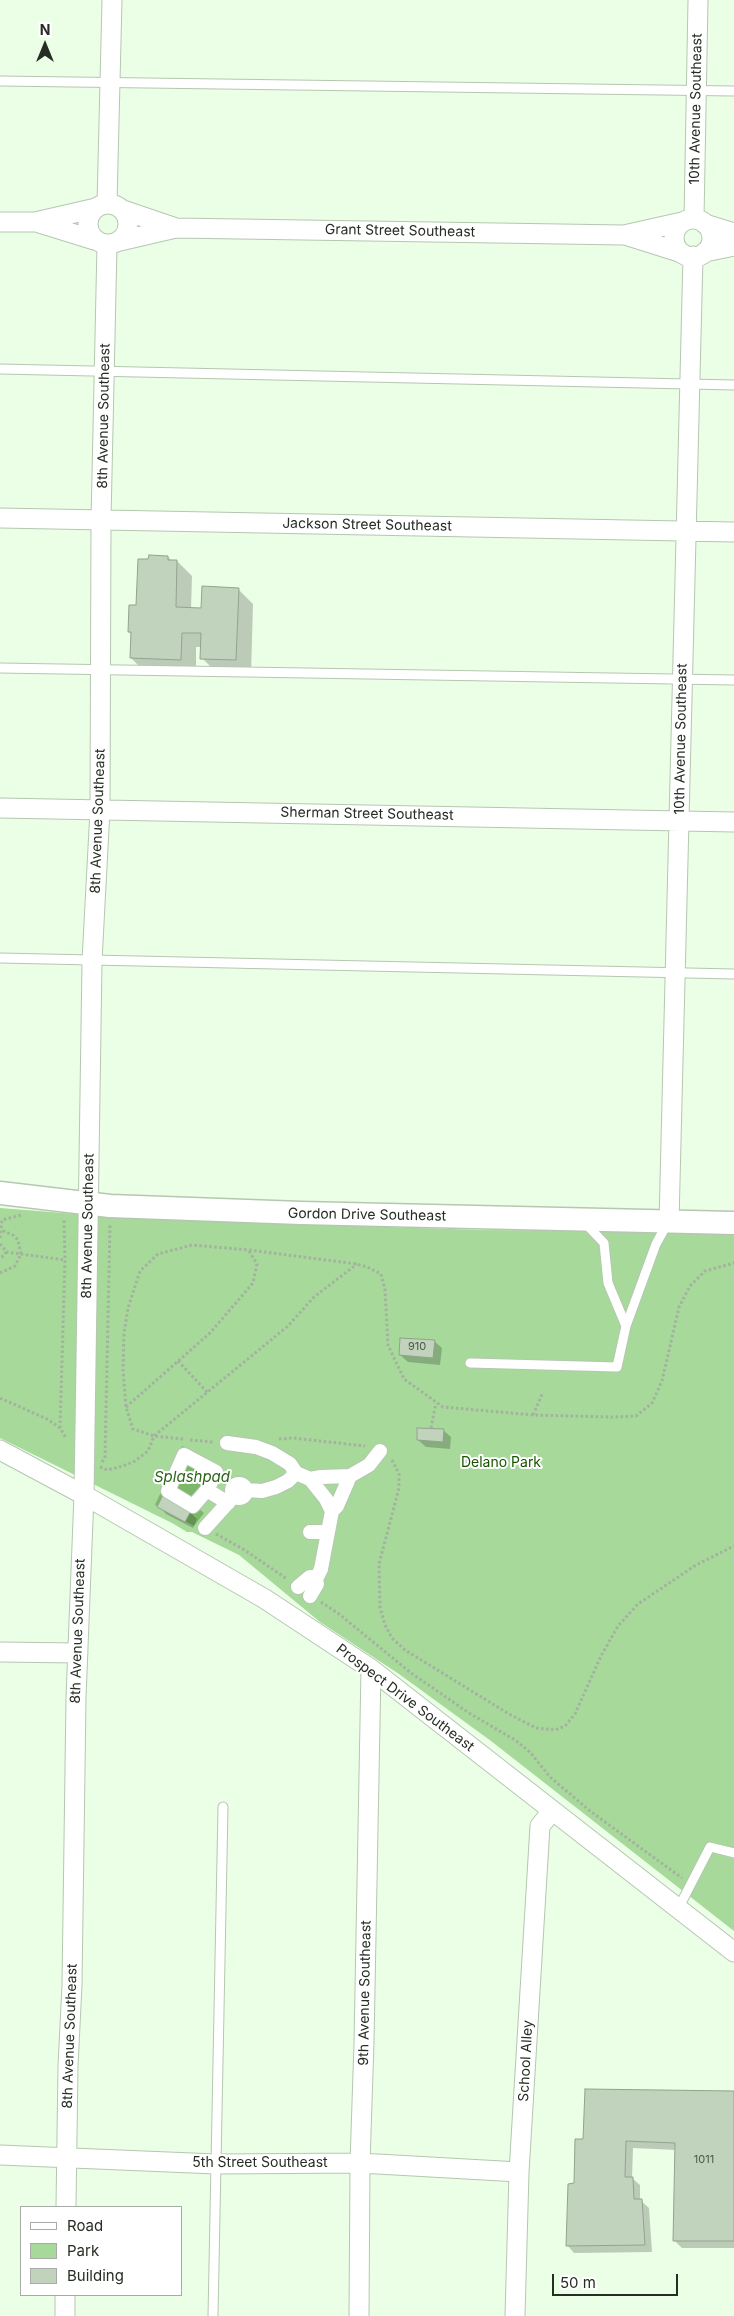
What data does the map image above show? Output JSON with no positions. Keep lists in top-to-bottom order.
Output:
{
  "streets": {
    "street": [
      "10th Avenue Southeast",
      "Grant Street Southeast",
      "8th Avenue Southeast",
      "Jackson Street Southeast",
      "Sherman Street Southeast",
      "Gordon Drive Southeast",
      "Prospect Drive Southeast",
      "9th Avenue Southeast",
      "School Alley",
      "5th Street Southeast"
    ]
  },
  "crossings": [
    ["10th Avenue Southeast", "Grant Street Southeast"],
    ["10th Avenue Southeast", "Jackson Street Southeast"],
    ["10th Avenue Southeast", "Sherman Street Southeast"],
    ["10th Avenue Southeast", "Gordon Drive Southeast"],
    ["Grant Street Southeast", "8th Avenue Southeast"],
    ["8th Avenue Southeast", "Jackson Street Southeast"],
    ["8th Avenue Southeast", "Sherman Street Southeast"],
    ["8th Avenue Southeast", "Gordon Drive Southeast"],
    ["8th Avenue Southeast", "Prospect Drive Southeast"],
    ["8th Avenue Southeast", "5th Street Southeast"],
    ["Prospect Drive Southeast", "9th Avenue Southeast"],
    ["Prospect Drive Southeast", "School Alley"],
    ["9th Avenue Southeast", "5th Street Southeast"],
    ["School Alley", "5th Street Southeast"]
  ],
  "water": ["Splashpad"],
  "parks": ["Delano Park"],
  "house_numbers": ["910", "1011"],
  "legend": ["Road", "Park", "Building"],
  "scale_bar": "50 m",
  "north": "top"
}
